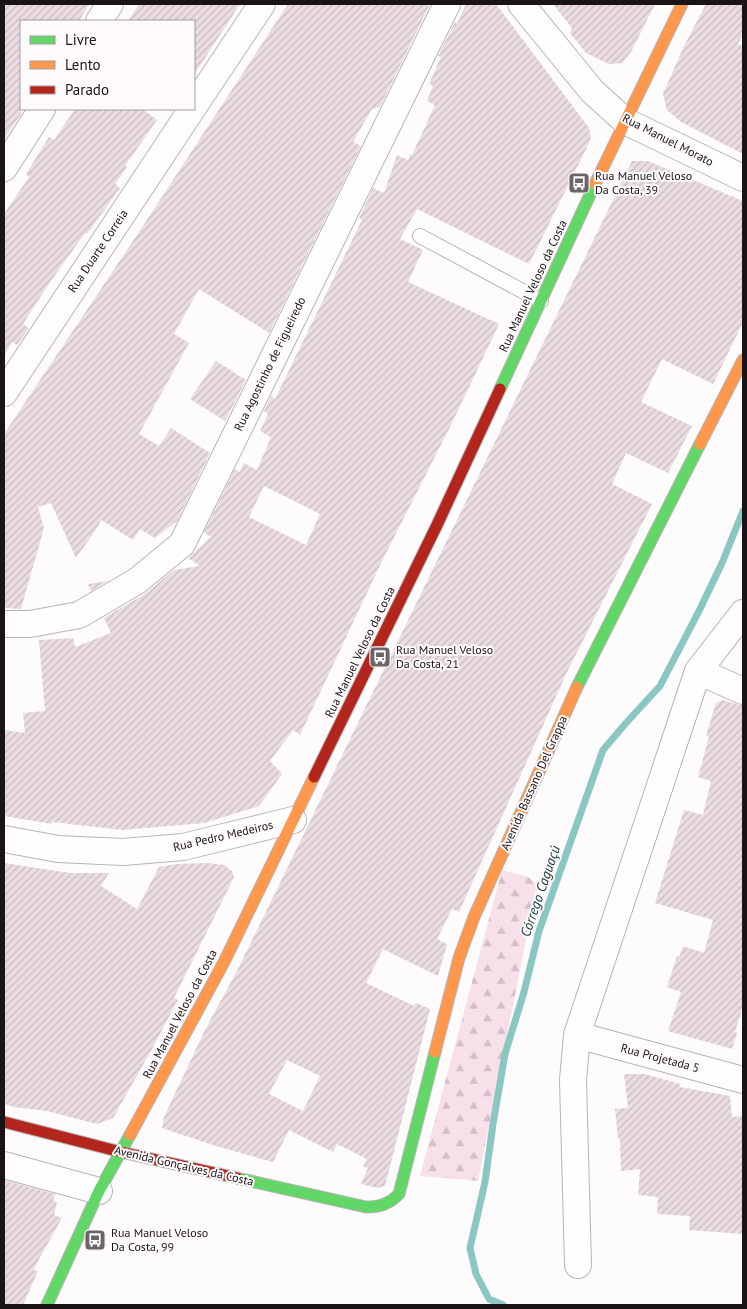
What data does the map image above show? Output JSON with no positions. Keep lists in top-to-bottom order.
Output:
{
  "streets": {
    "main road": ["Rua Manuel Veloso da Costa", "Avenida Bassano Del Grappa", "Avenida Gonçalves da Costa"],
    "street": [
      "Rua Manuel Morato",
      "Rua Duarte Correia",
      "Rua Agostinho de Figueiredo",
      "Rua Pedro Medeiros",
      "Rua Projetada 5"
    ]
  },
  "crossings": [
    ["Rua Manuel Morato", "Rua Manuel Veloso da Costa"],
    ["Rua Manuel Veloso da Costa", "Rua Pedro Medeiros"],
    ["Rua Manuel Veloso da Costa", "Avenida Gonçalves da Costa"],
    ["Avenida Bassano Del Grappa", "Avenida Gonçalves da Costa"]
  ],
  "water": ["Córrego Caguaçú"],
  "places": {
    "bus stop": ["Rua Manuel Veloso Da Costa, 39", "Rua Manuel Veloso Da Costa, 21", "Rua Manuel Veloso Da Costa, 99"]
  },
  "legend": ["Livre", "Lento", "Parado"]
}
